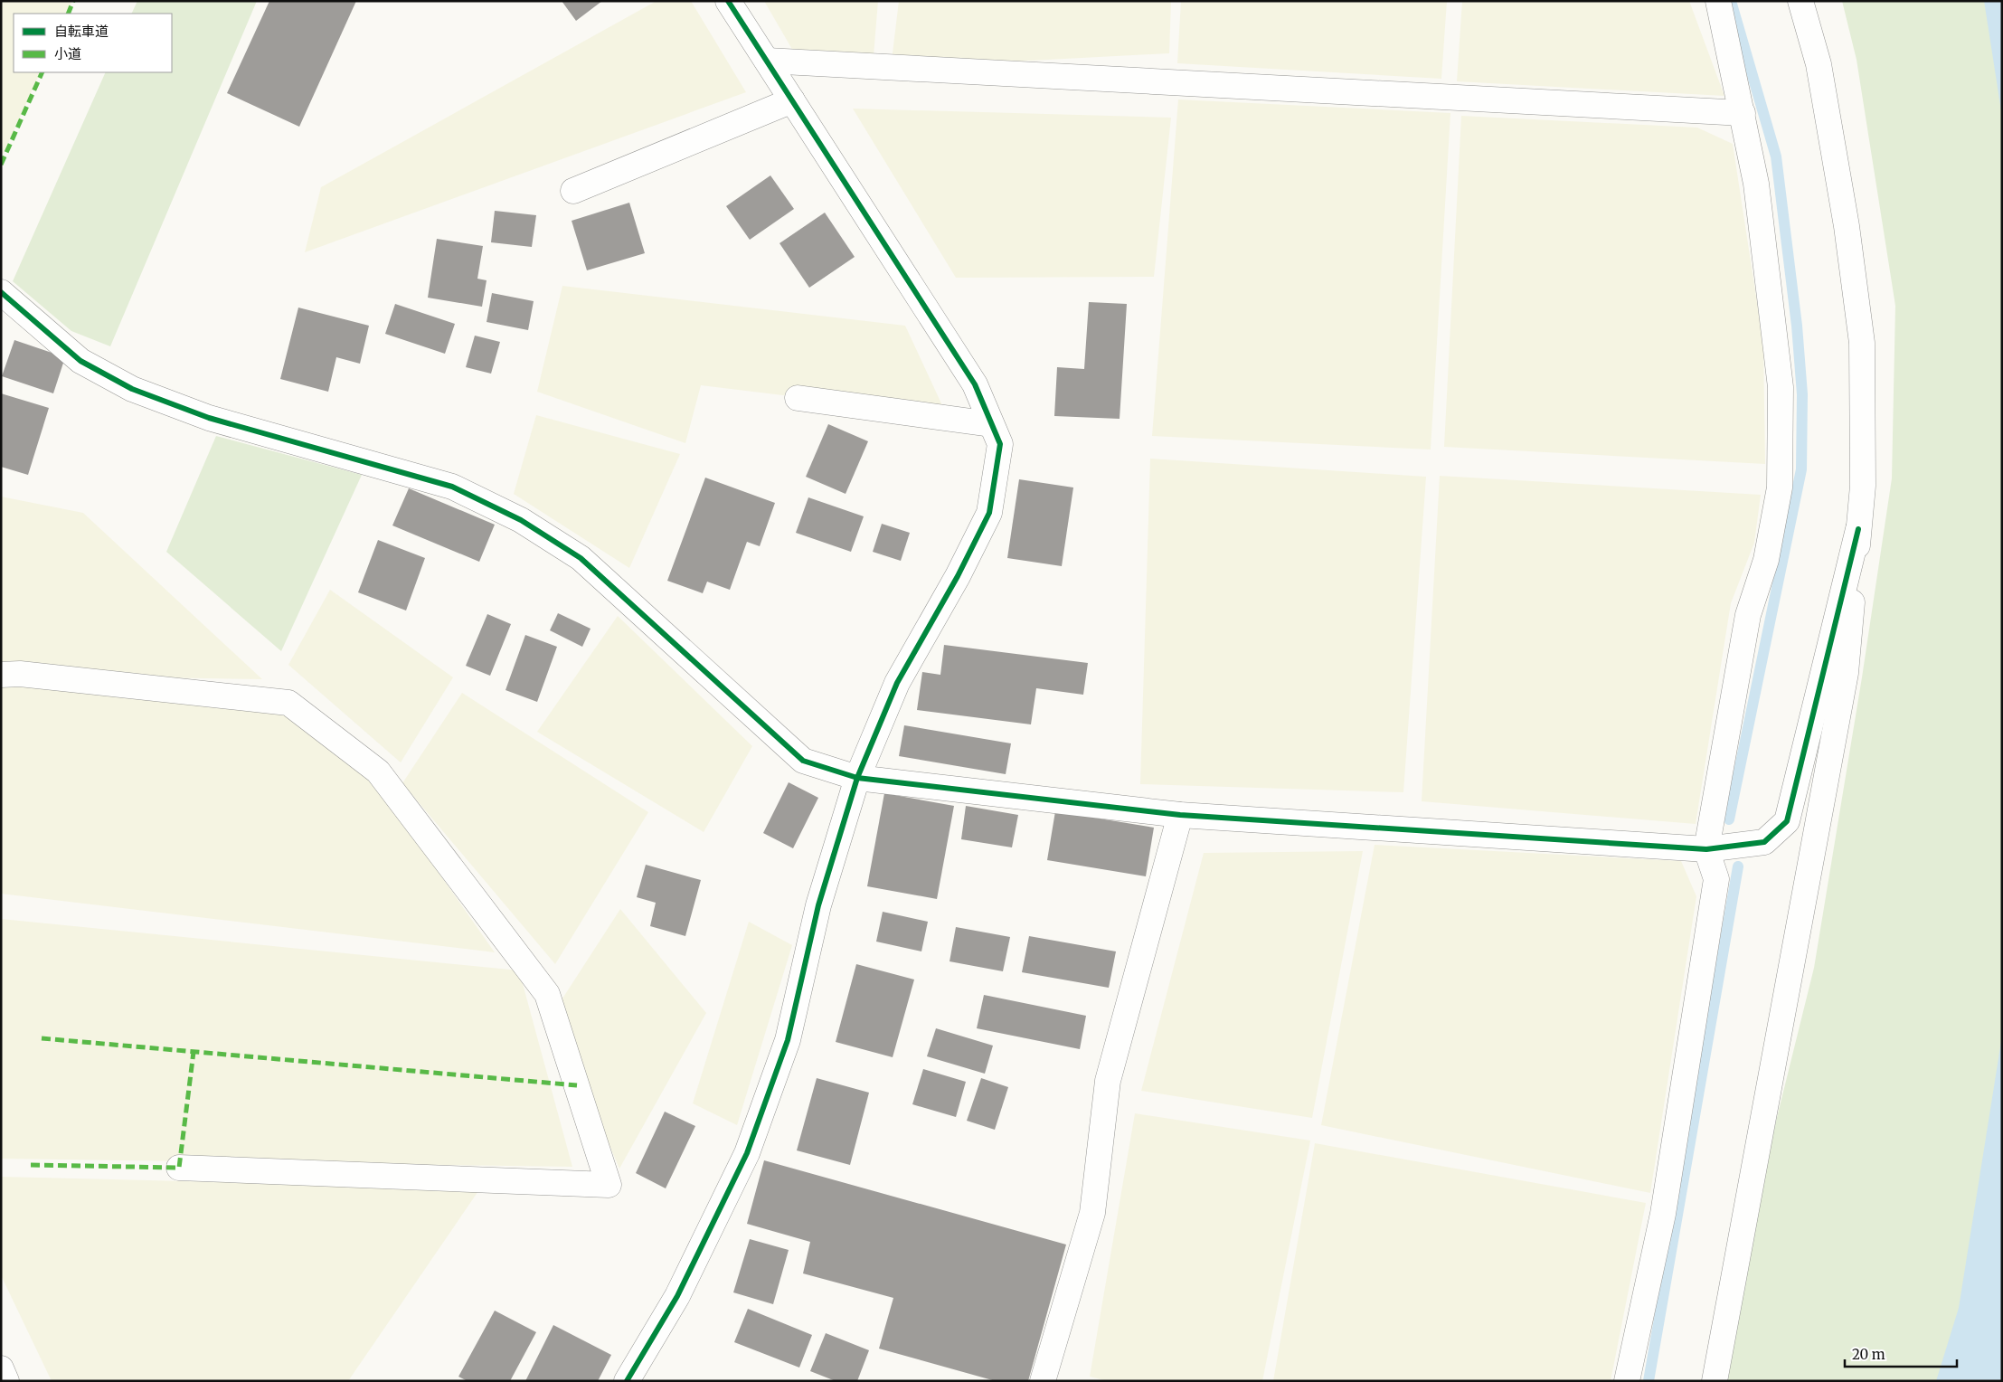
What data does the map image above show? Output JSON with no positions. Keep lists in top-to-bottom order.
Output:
{
  "legend": ["自転車道", "小道"],
  "scale_bar": "20 m"
}
